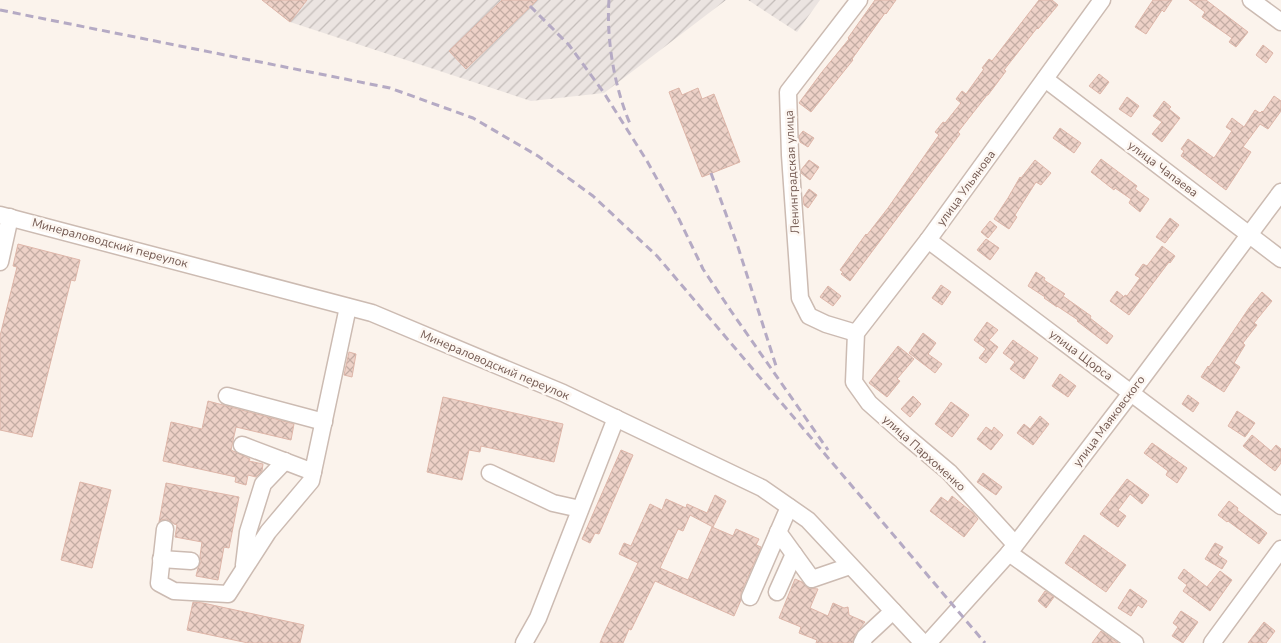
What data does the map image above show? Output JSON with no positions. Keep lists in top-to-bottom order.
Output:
{
  "streets": {
    "street": [
      "улица Чапаева",
      "Ленинградская улица",
      "улица Ульянова",
      "Минераловодский переулок",
      "улица Щорса",
      "улица Маяковского",
      "улица Пархоменко"
    ]
  },
  "crossings": [
    ["улица Чапаева", "улица Ульянова"],
    ["улица Чапаева", "улица Маяковского"],
    ["Ленинградская улица", "улица Ульянова"],
    ["Ленинградская улица", "улица Пархоменко"],
    ["улица Ульянова", "улица Щорса"],
    ["улица Ульянова", "улица Пархоменко"],
    ["улица Щорса", "улица Маяковского"],
    ["улица Маяковского", "улица Пархоменко"]
  ]
}
